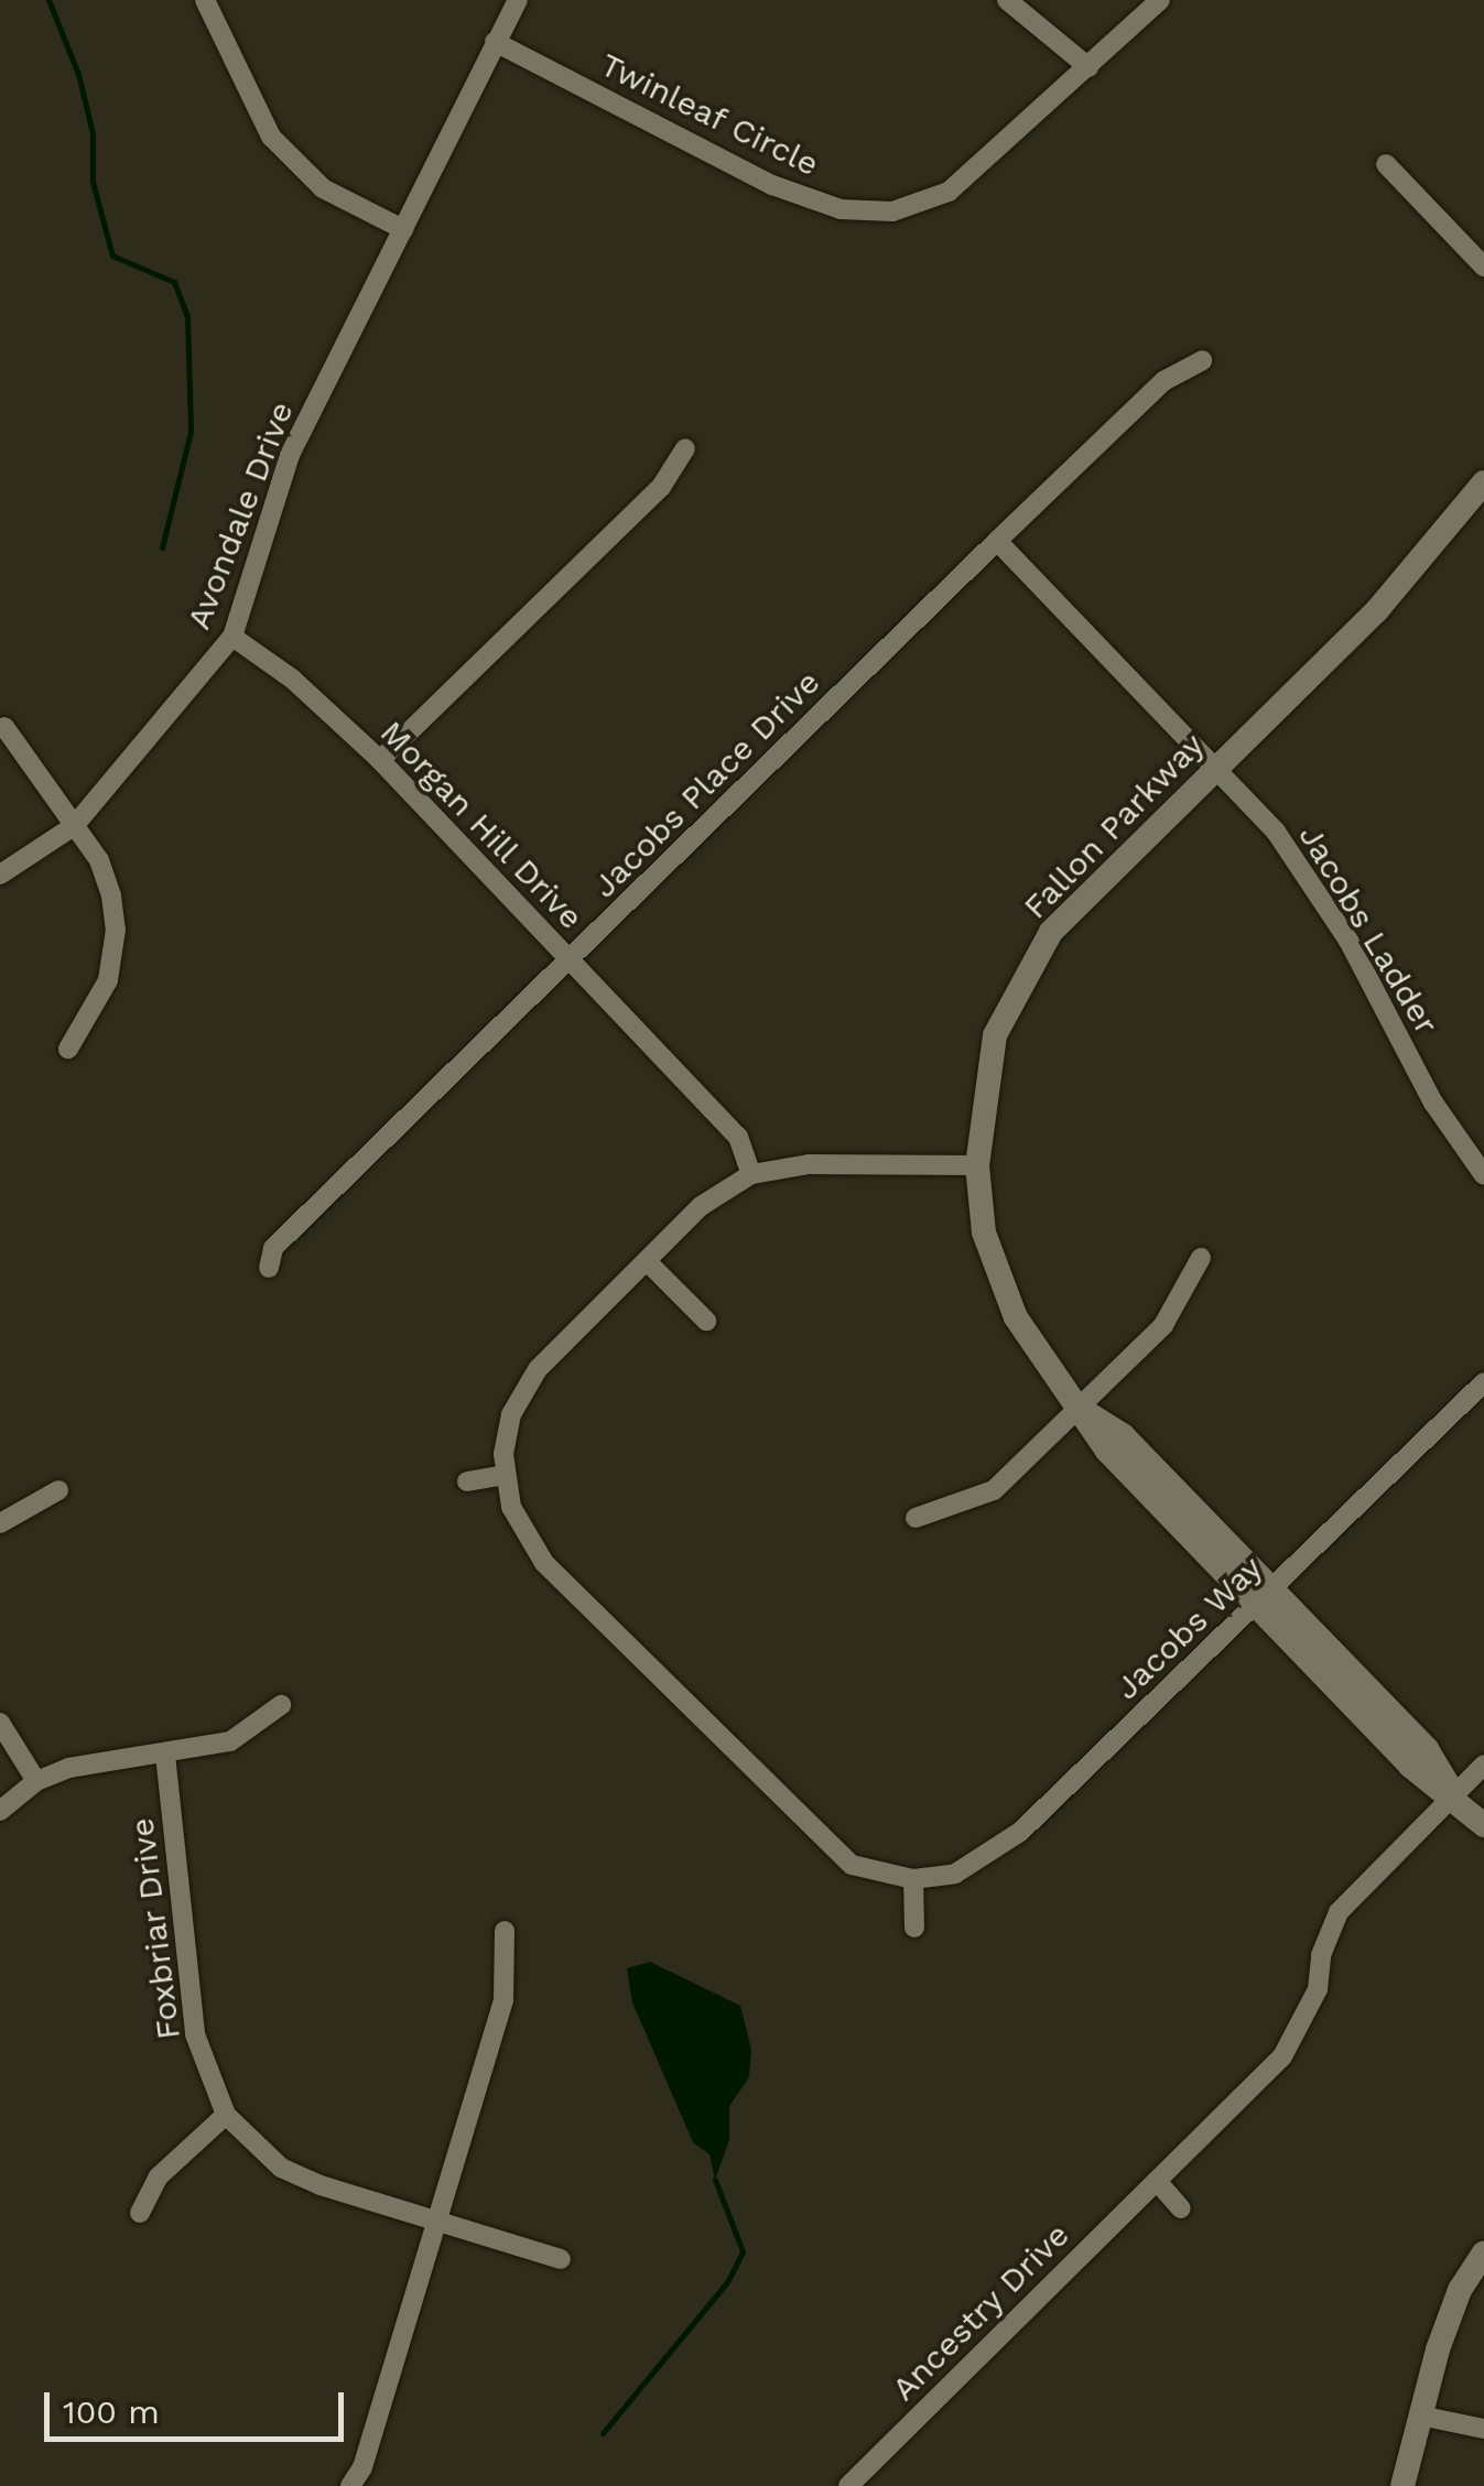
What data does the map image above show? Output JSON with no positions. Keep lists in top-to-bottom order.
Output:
{
  "streets": {
    "street": [
      "Twinleaf Circle",
      "Avondale Drive",
      "Jacobs Place Drive",
      "Morgan Hill Drive",
      "Fallon Parkway",
      "Jacobs Ladder",
      "Jacobs Way",
      "Foxbriar Drive",
      "Ancestry Drive"
    ]
  },
  "crossings": [
    ["Twinleaf Circle", "Avondale Drive"],
    ["Avondale Drive", "Morgan Hill Drive"],
    ["Jacobs Place Drive", "Morgan Hill Drive"],
    ["Jacobs Place Drive", "Jacobs Ladder"],
    ["Morgan Hill Drive", "Jacobs Way"],
    ["Fallon Parkway", "Jacobs Ladder"],
    ["Fallon Parkway", "Jacobs Way"],
    ["Fallon Parkway", "Ancestry Drive"]
  ],
  "scale_bar": "100 m"
}
